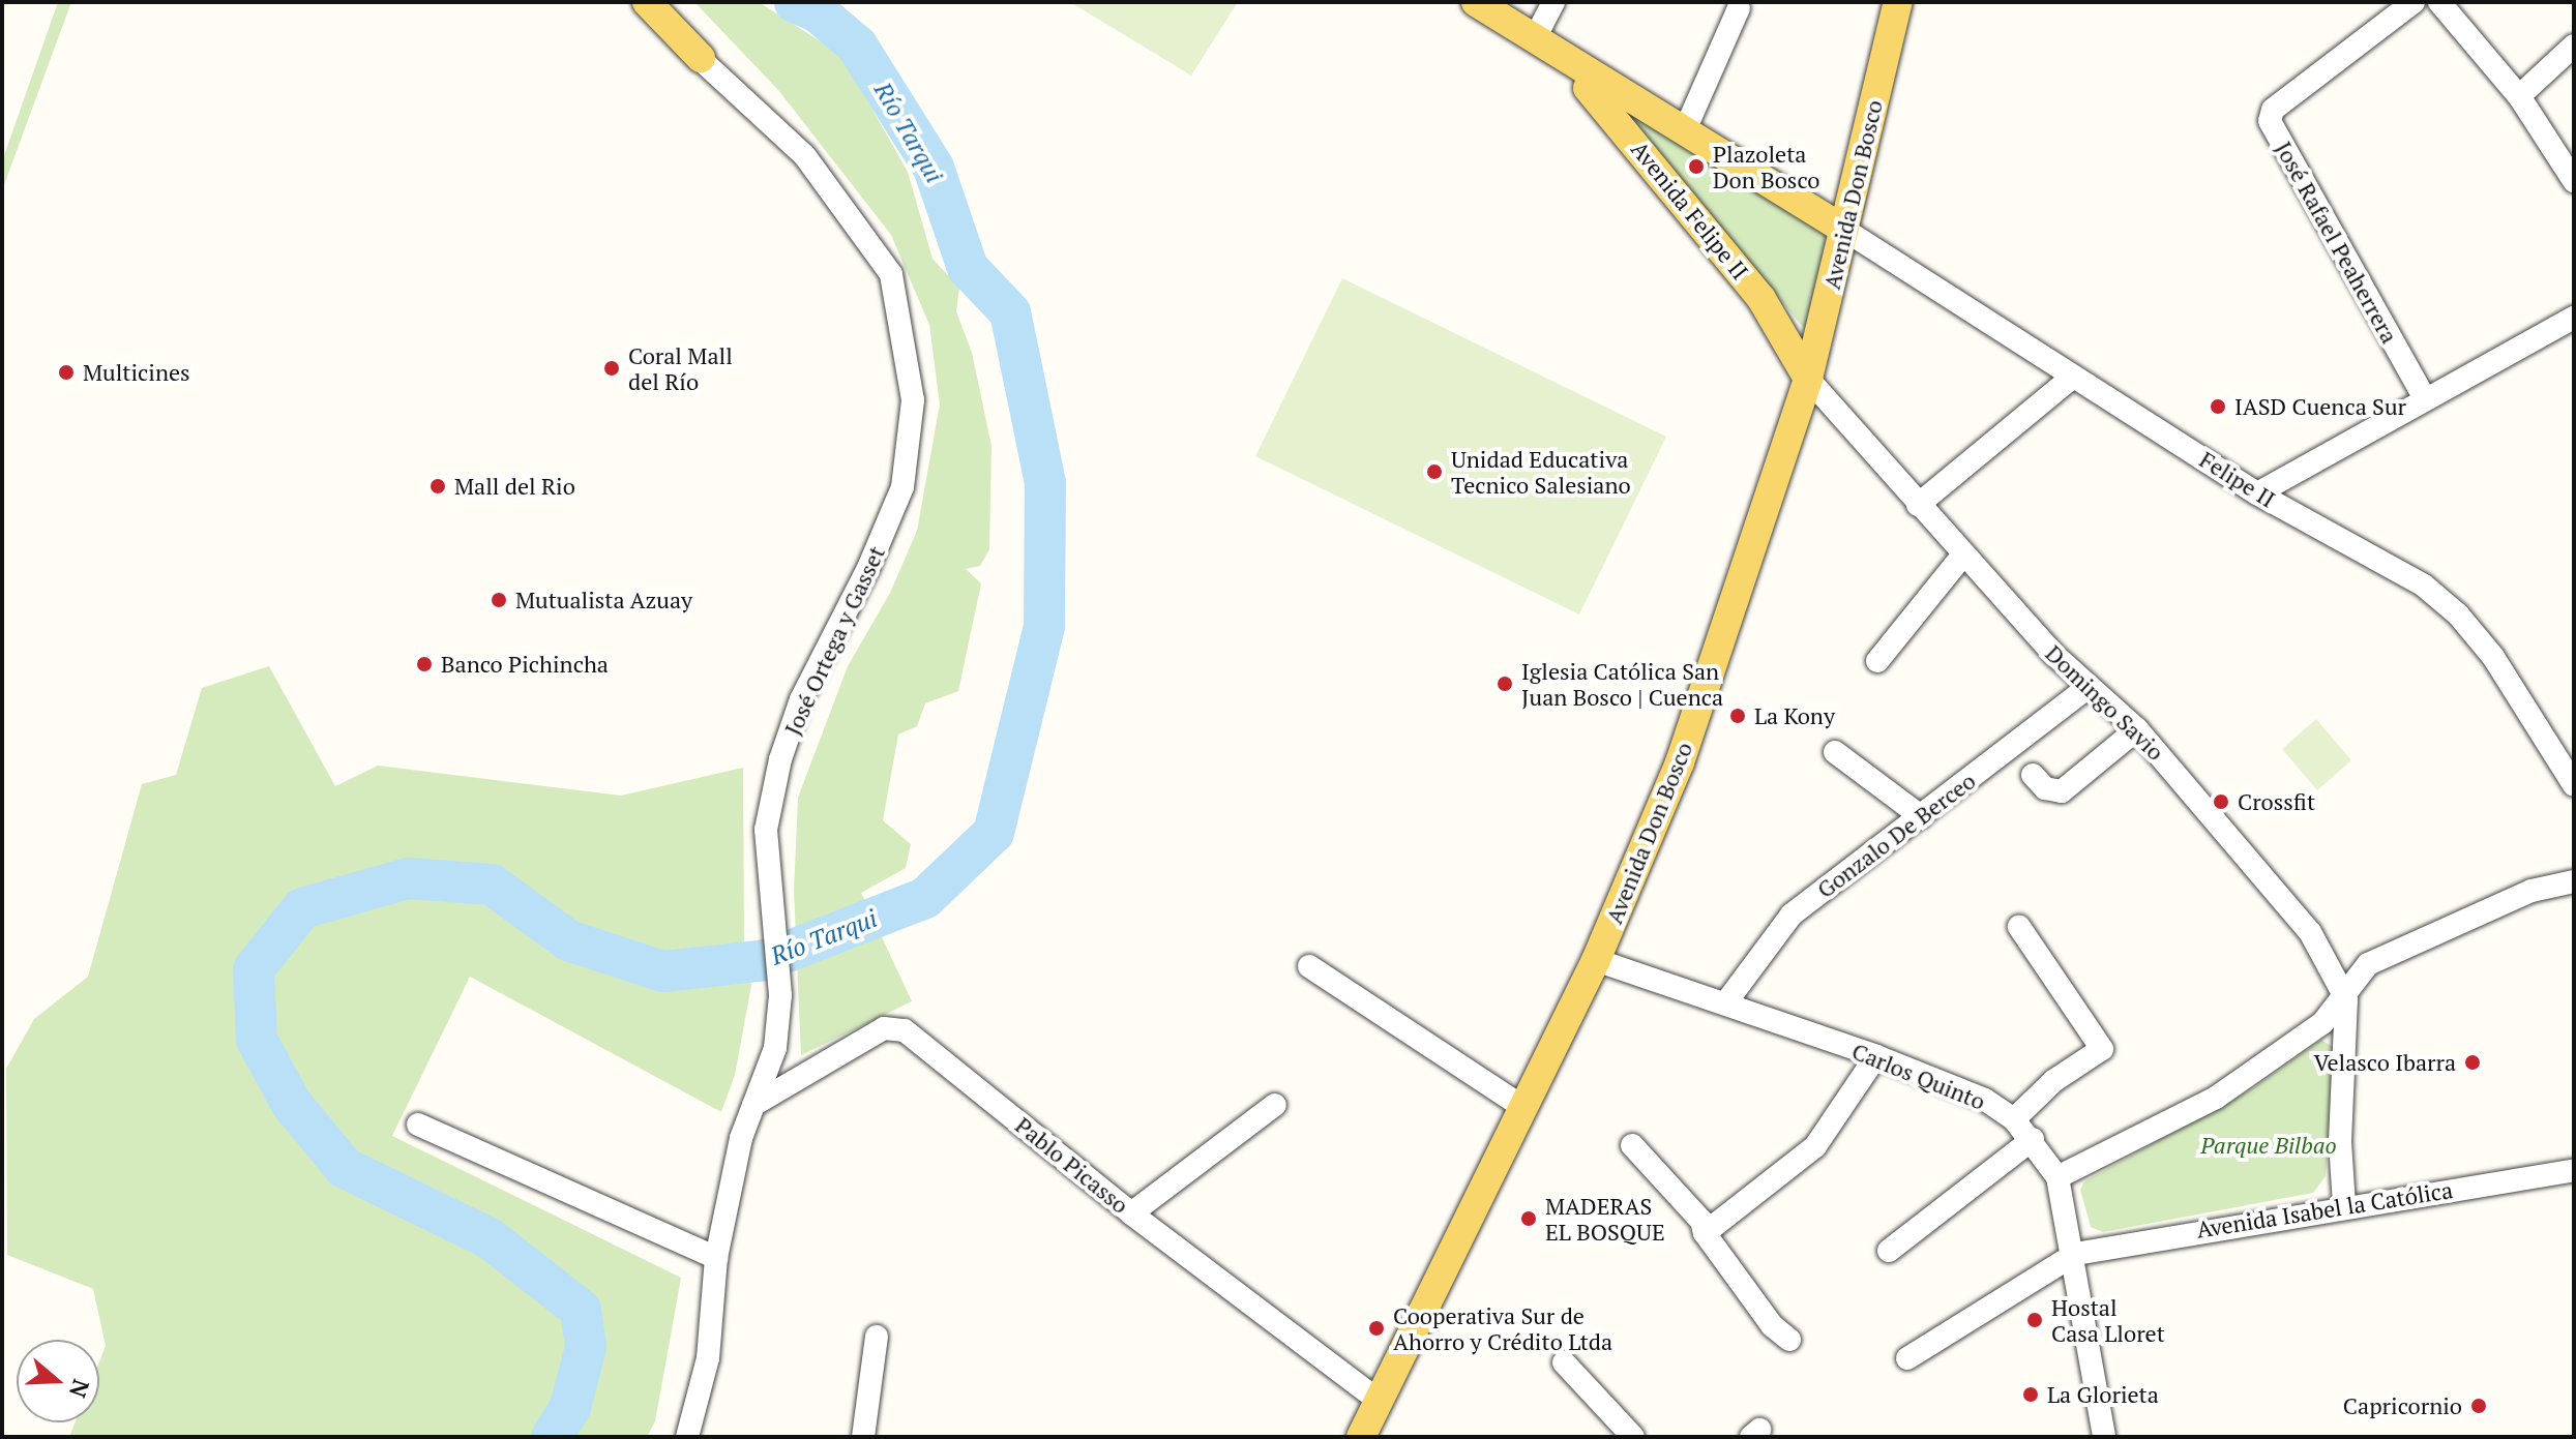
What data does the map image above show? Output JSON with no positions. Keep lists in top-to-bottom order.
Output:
{
  "streets": {
    "main road": ["Avenida Don Bosco", "Avenida Felipe II"],
    "street": [
      "José Rafael Peaherrera",
      "Felipe II",
      "José Ortega y Gasset",
      "Domingo Savio",
      "Gonzalo De Berceo",
      "Carlos Quinto",
      "Pablo Picasso",
      "Avenida Isabel la Católica"
    ]
  },
  "crossings": [
    ["Avenida Don Bosco", "Avenida Felipe II"],
    ["Avenida Don Bosco", "Felipe II"],
    ["Avenida Don Bosco", "Domingo Savio"],
    ["Avenida Don Bosco", "Carlos Quinto"],
    ["Avenida Don Bosco", "Pablo Picasso"],
    ["Avenida Felipe II", "Felipe II"],
    ["Avenida Felipe II", "Domingo Savio"],
    ["José Ortega y Gasset", "Pablo Picasso"],
    ["Domingo Savio", "Gonzalo De Berceo"],
    ["Gonzalo De Berceo", "Carlos Quinto"],
    ["Carlos Quinto", "Avenida Isabel la Católica"]
  ],
  "water": ["Río Tarqui"],
  "parks": ["Parque Bilbao"],
  "places": [
    "Plazoleta Don Bosco",
    "Coral Mall del Río",
    "Multicines",
    "IASD Cuenca Sur",
    "Unidad Educativa Tecnico Salesiano",
    "Mall del Rio",
    "Mutualista Azuay",
    "Banco Pichincha",
    "Iglesia Católica San Juan Bosco | Cuenca",
    "La Kony",
    "Crossfit",
    "Velasco Ibarra",
    "MADERAS EL BOSQUE",
    "Hostal Casa Lloret",
    "Cooperativa Sur de Ahorro y Crédito Ltda",
    "La Glorieta",
    "Capricornio"
  ],
  "north": "right"
}
